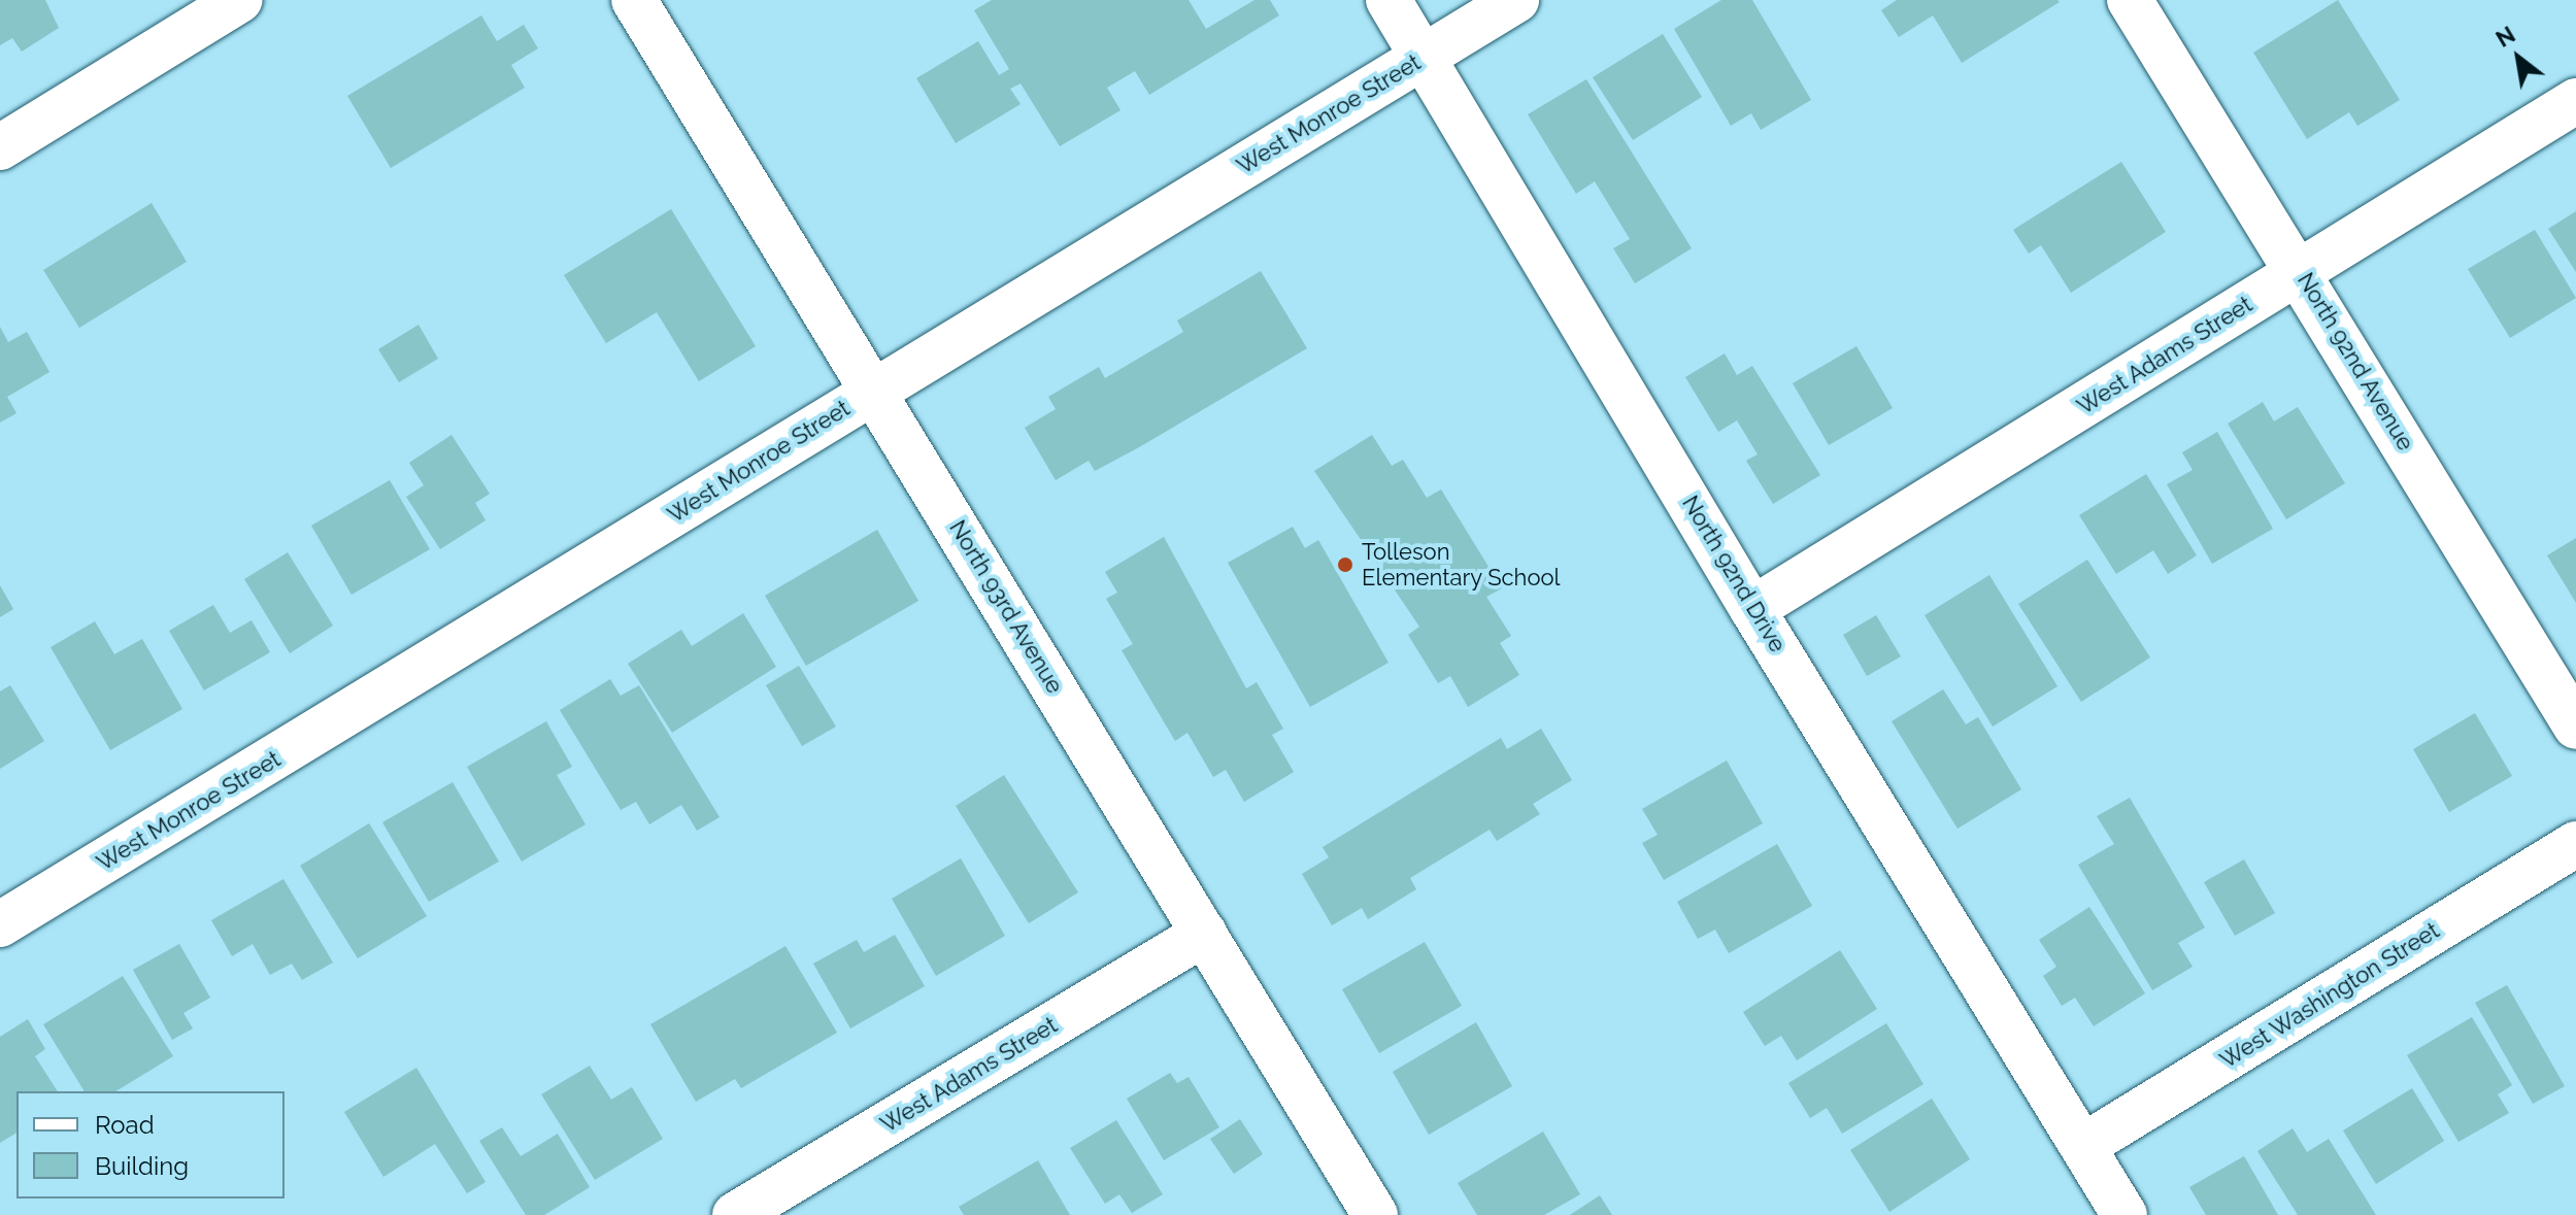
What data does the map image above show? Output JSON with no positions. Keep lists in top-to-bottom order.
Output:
{
  "streets": {
    "street": [
      "West Monroe Street",
      "West Adams Street",
      "North 92nd Avenue",
      "North 92nd Drive",
      "North 93rd Avenue",
      "West Washington Street"
    ]
  },
  "crossings": [
    ["West Monroe Street", "North 92nd Drive"],
    ["West Monroe Street", "North 93rd Avenue"],
    ["West Adams Street", "North 92nd Avenue"],
    ["West Adams Street", "North 92nd Drive"],
    ["West Adams Street", "North 93rd Avenue"],
    ["North 92nd Drive", "West Washington Street"]
  ],
  "places": ["Tolleson Elementary School"],
  "legend": ["Road", "Building"],
  "north": "top left"
}
